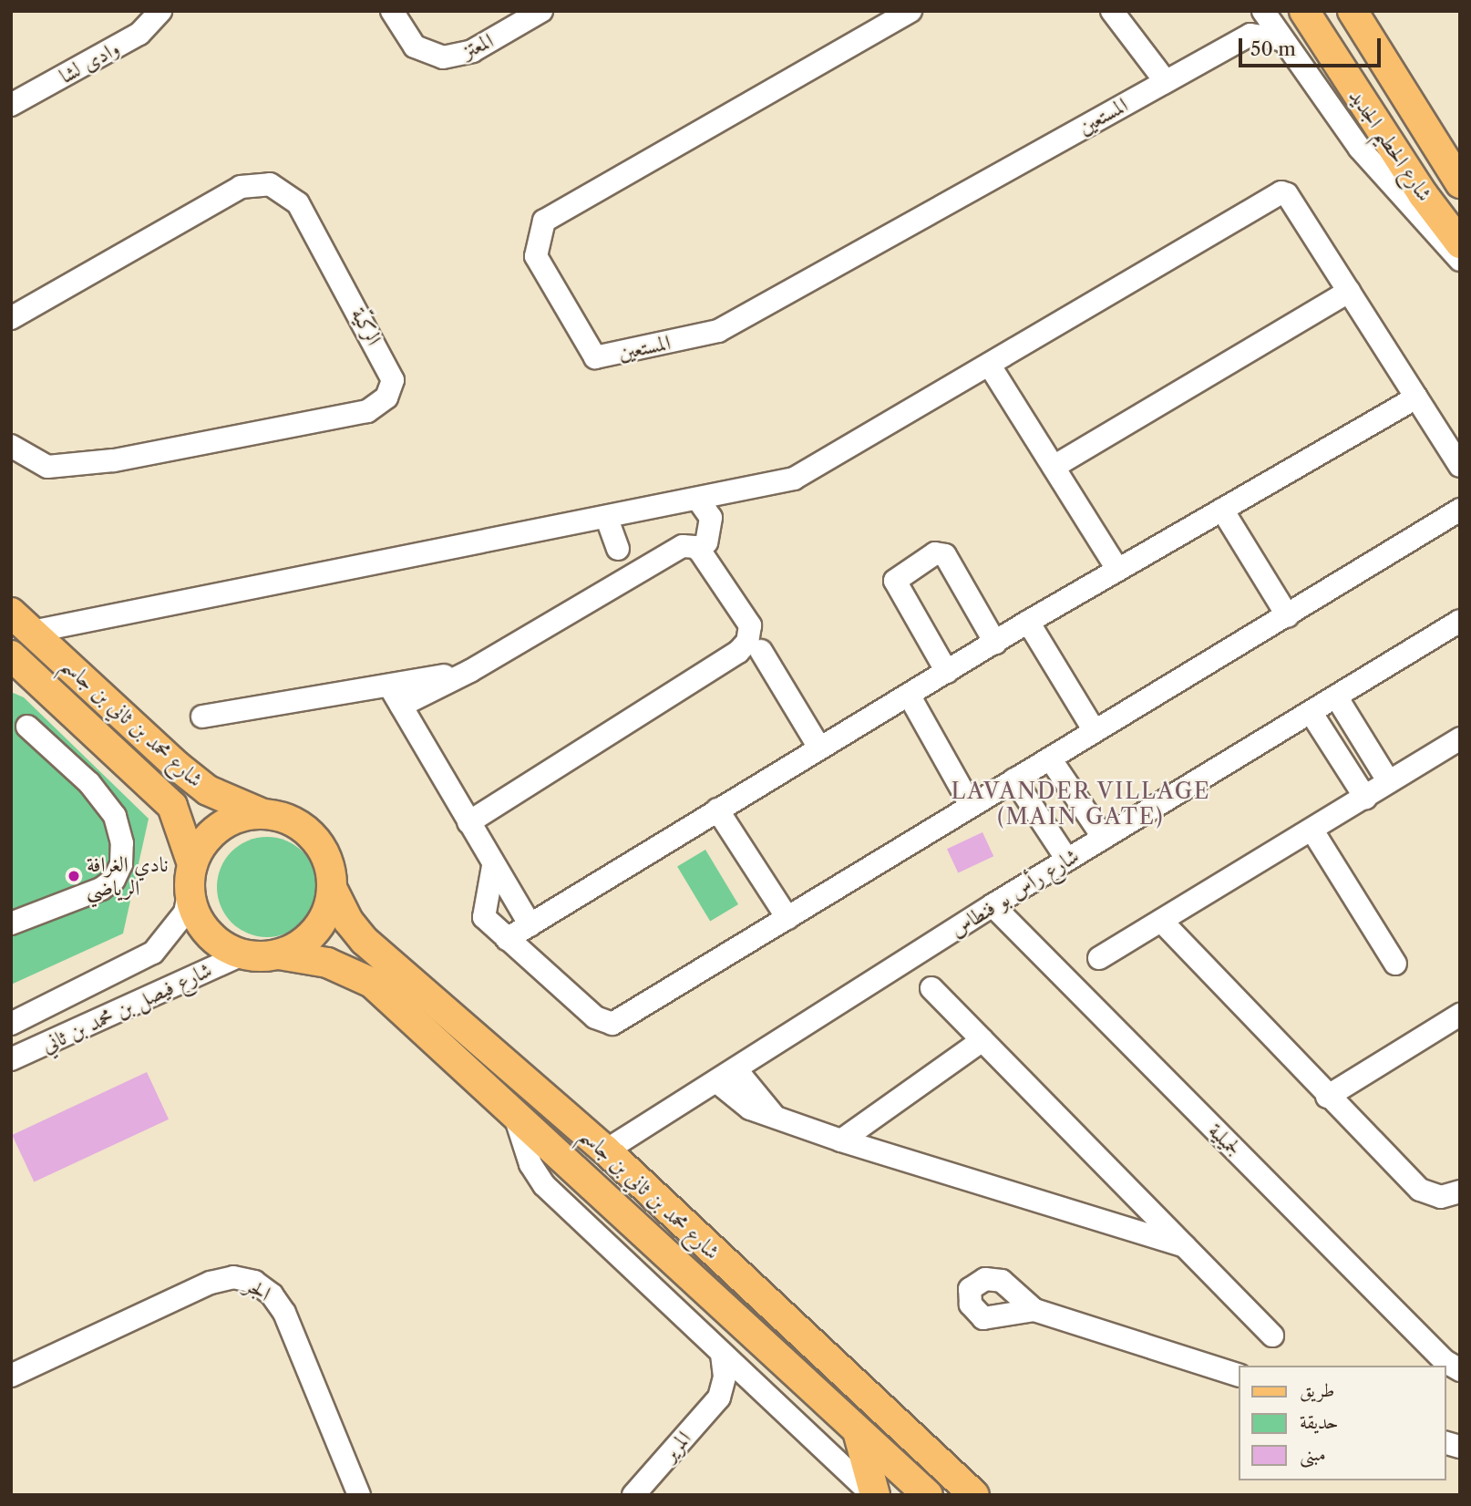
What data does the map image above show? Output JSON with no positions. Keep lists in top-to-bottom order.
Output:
{
  "streets": {
    "main road": ["شارع الحطيم الجديد", "شارع محمد بن ثاني بن جاسم"],
    "street": [
      "المعتز",
      "وادى لشا",
      "المستعين",
      "الركيّة",
      "شارع رأس بو فنطاس",
      "شارع فيصل بن محمد بن ثاني",
      "لجميلية",
      "الجر",
      "المرير"
    ]
  },
  "crossings": [
    ["شارع محمد بن ثاني بن جاسم", "شارع رأس بو فنطاس"],
    ["شارع محمد بن ثاني بن جاسم", "شارع فيصل بن محمد بن ثاني"],
    ["شارع رأس بو فنطاس", "لجميلية"]
  ],
  "districts": ["LAVANDER VILLAGE (MAIN GATE)"],
  "places": ["نادي الغرافة الرياضي"],
  "legend": ["طريق", "حديقة", "مبنى"],
  "scale_bar": "50 m"
}
